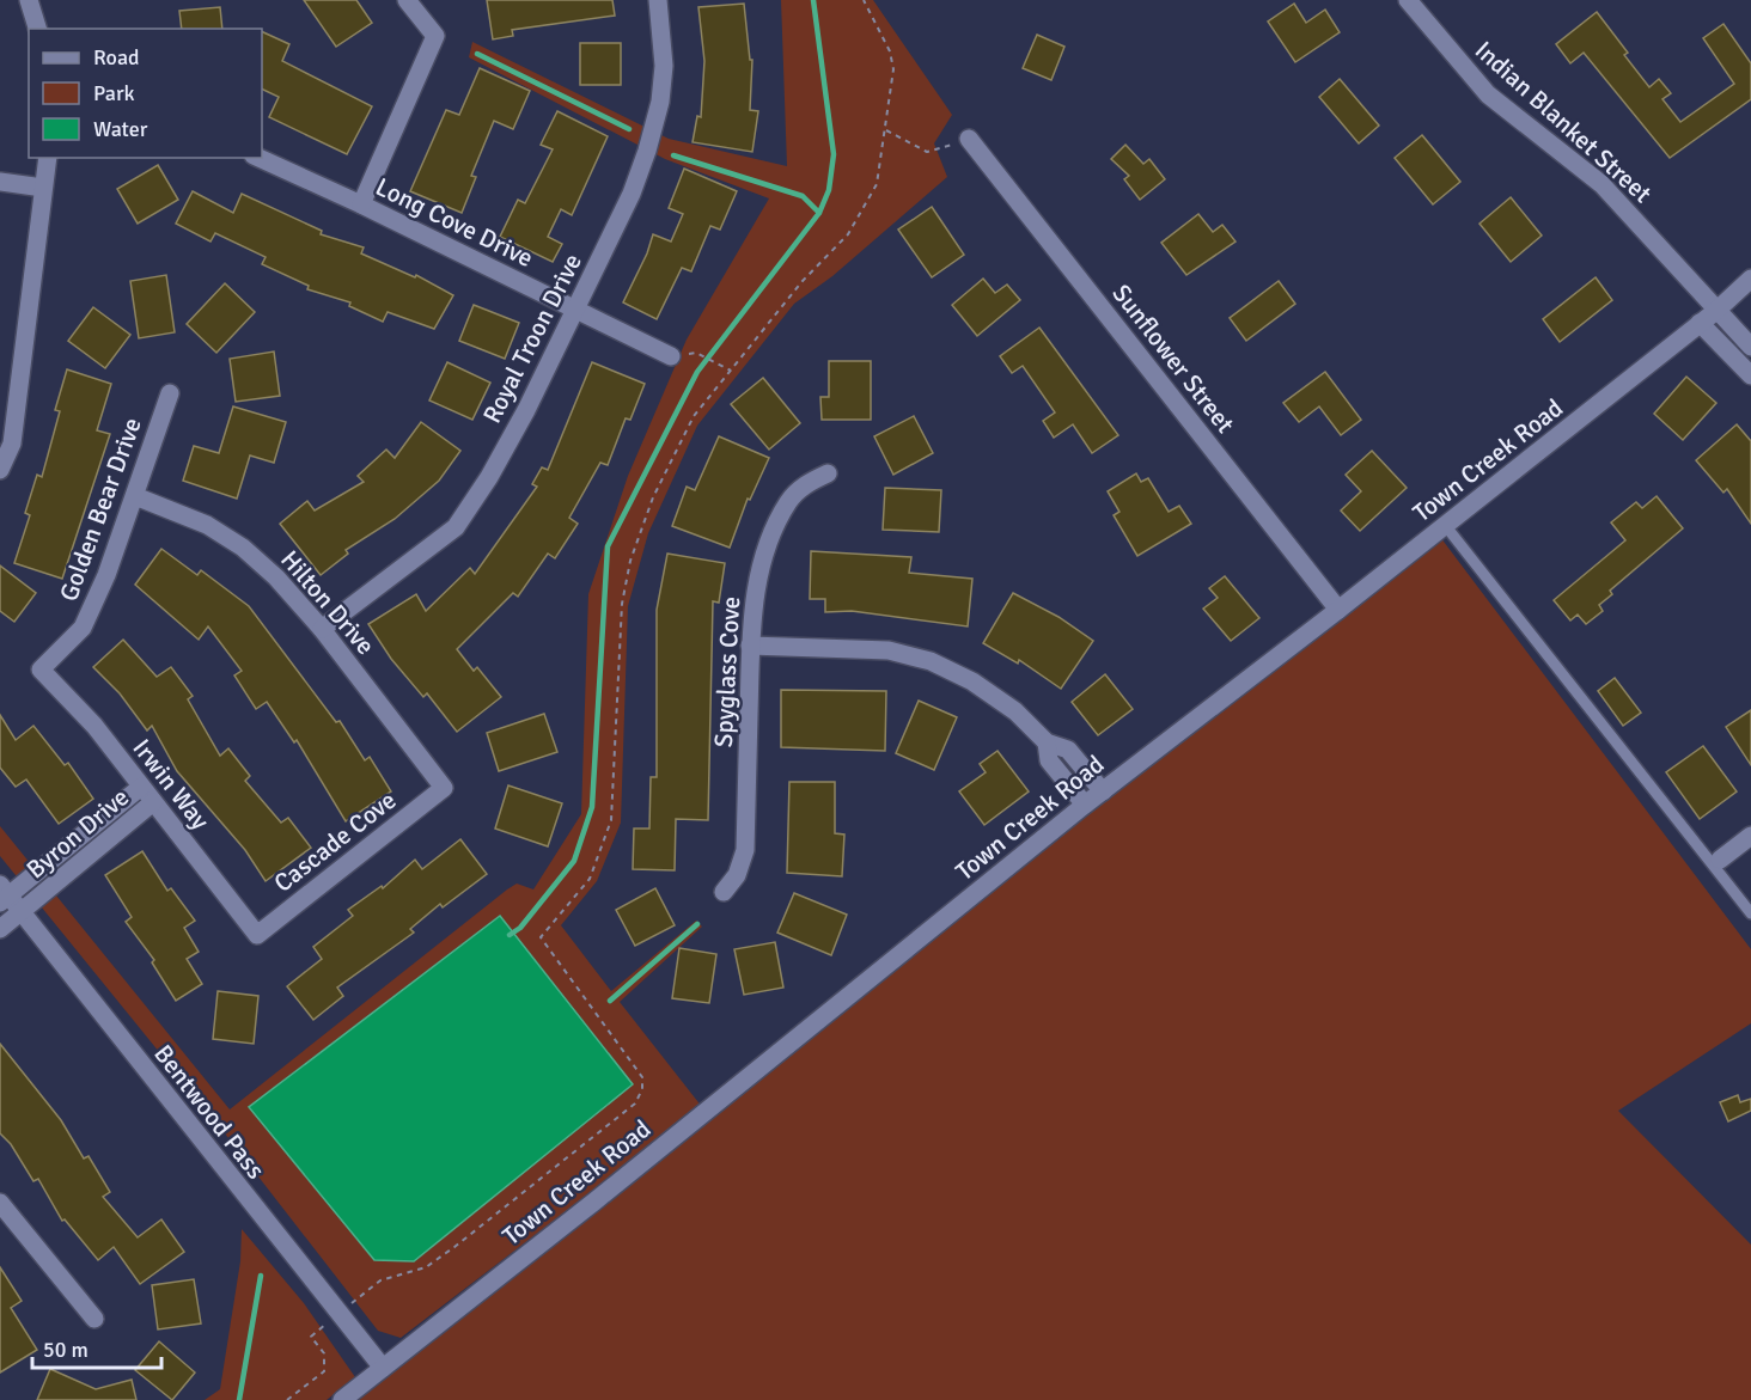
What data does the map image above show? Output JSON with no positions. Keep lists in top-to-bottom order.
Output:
{
  "streets": {
    "street": [
      "Indian Blanket Street",
      "Long Cove Drive",
      "Royal Troon Drive",
      "Sunflower Street",
      "Town Creek Road",
      "Golden Bear Drive",
      "Hilton Drive",
      "Spyglass Cove",
      "Irwin Way",
      "Byron Drive",
      "Cascade Cove",
      "Bentwood Pass"
    ]
  },
  "crossings": [
    ["Indian Blanket Street", "Town Creek Road"],
    ["Long Cove Drive", "Royal Troon Drive"],
    ["Royal Troon Drive", "Hilton Drive"],
    ["Sunflower Street", "Town Creek Road"],
    ["Town Creek Road", "Bentwood Pass"],
    ["Golden Bear Drive", "Hilton Drive"],
    ["Golden Bear Drive", "Irwin Way"],
    ["Hilton Drive", "Cascade Cove"],
    ["Irwin Way", "Byron Drive"],
    ["Irwin Way", "Cascade Cove"],
    ["Byron Drive", "Bentwood Pass"]
  ],
  "legend": ["Road", "Park", "Water"],
  "scale_bar": "50 m"
}
